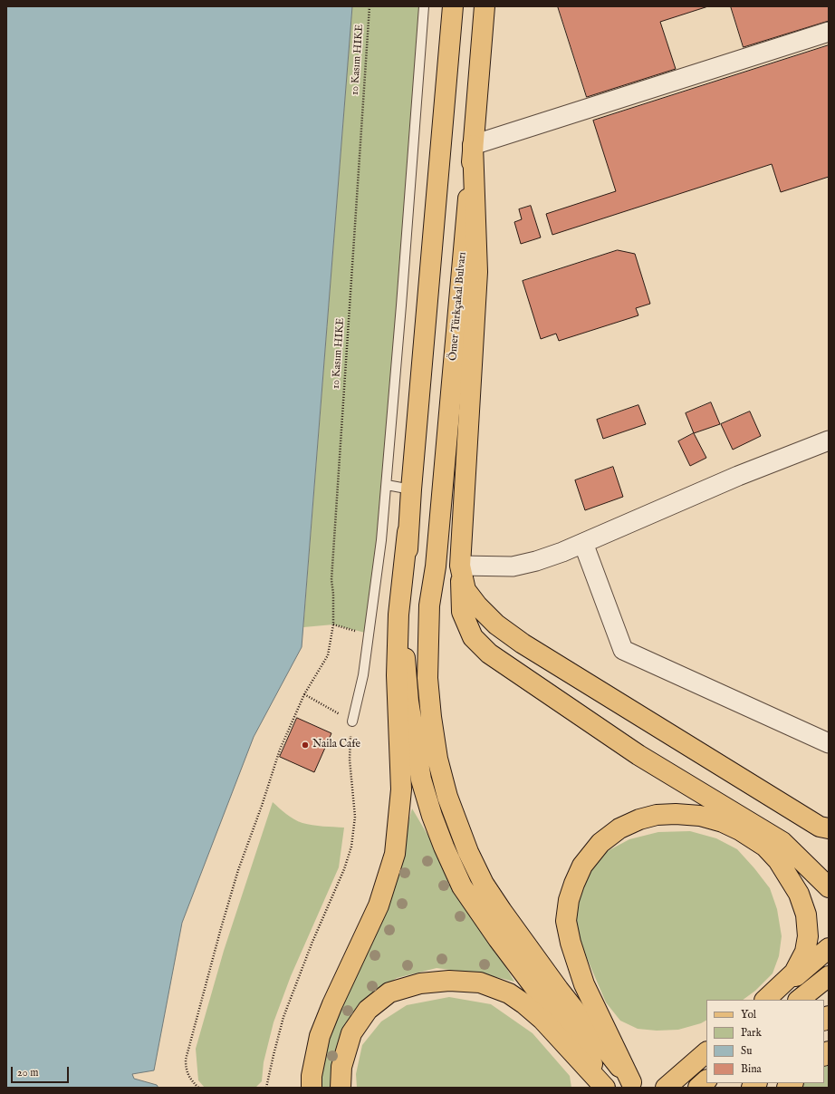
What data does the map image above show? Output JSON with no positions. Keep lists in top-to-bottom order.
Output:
{
  "streets": {
    "main road": ["Ömer Türkçakal Bulvarı"],
    "path": ["10 Kasım HIKE"]
  },
  "places": ["Naila Cafe"],
  "legend": [
    "Yol",
    "Park",
    "Su",
    "Bina"
  ],
  "scale_bar": "20 m"
}
